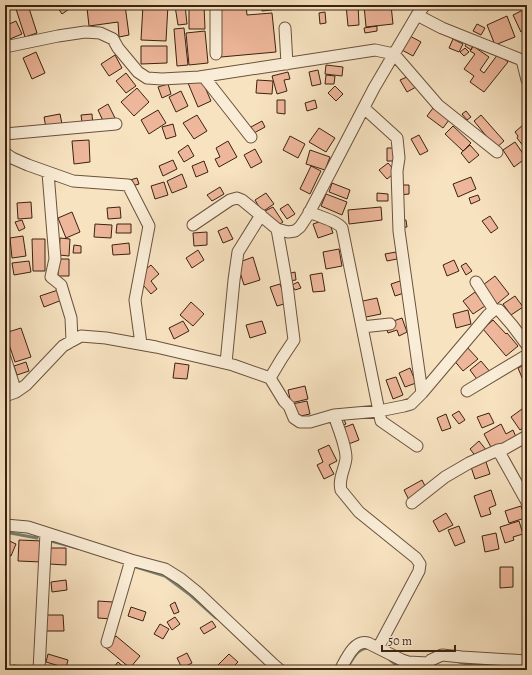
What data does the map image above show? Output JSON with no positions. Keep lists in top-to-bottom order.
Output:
{
  "scale_bar": "50 m"
}
